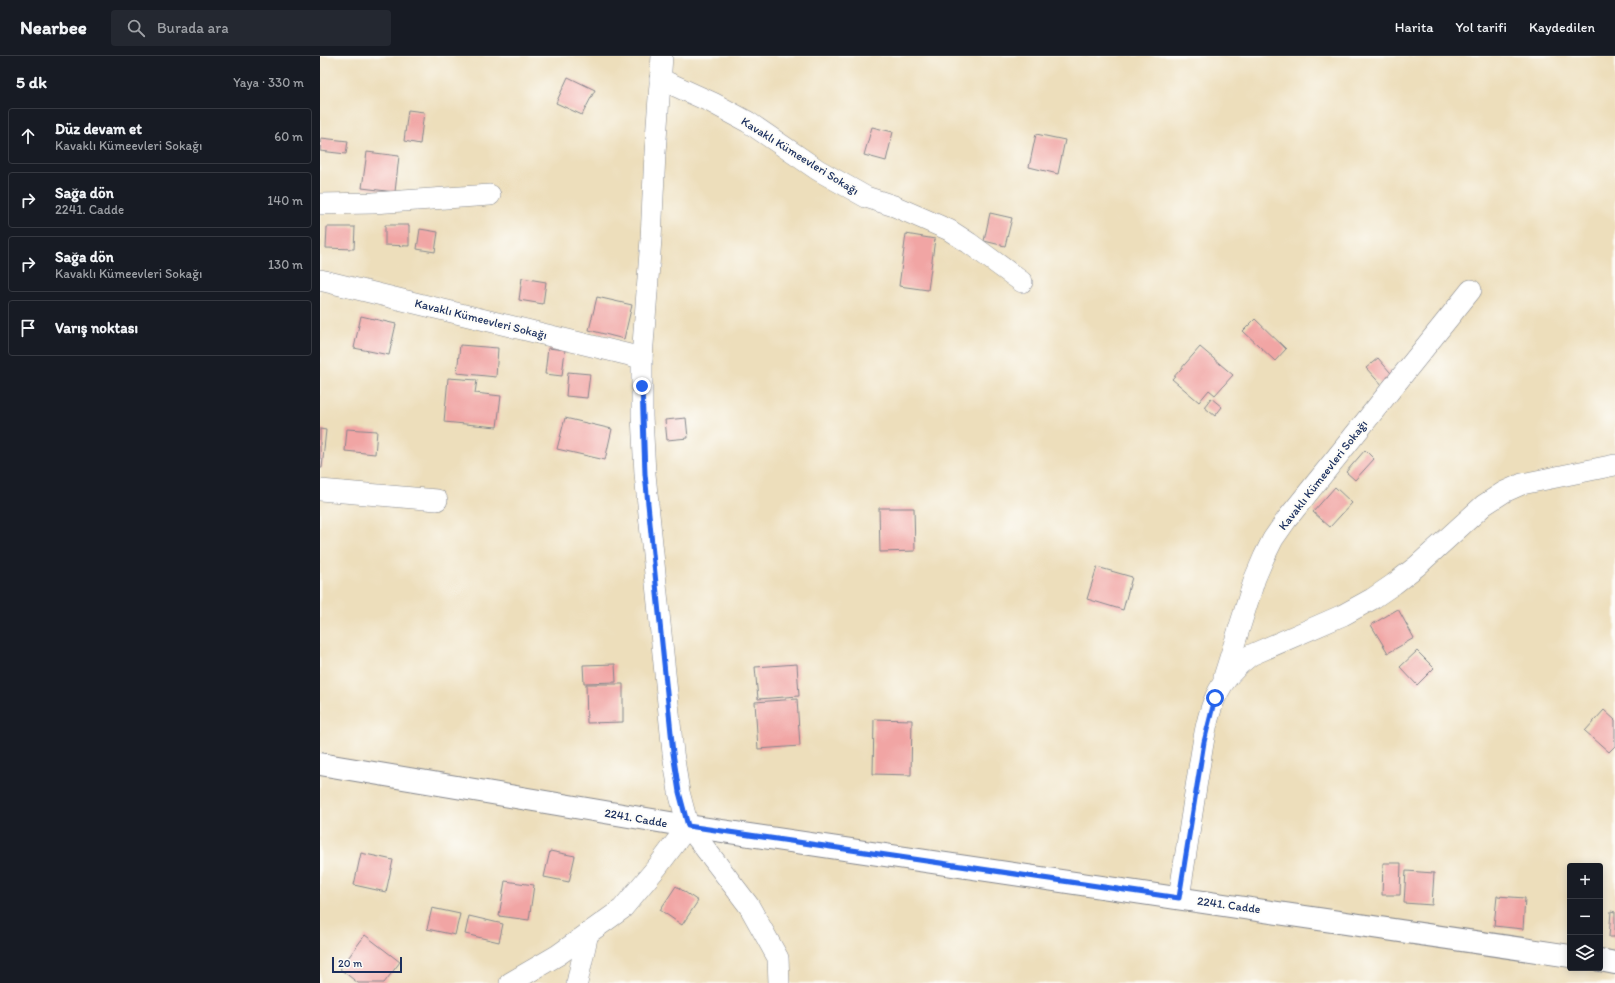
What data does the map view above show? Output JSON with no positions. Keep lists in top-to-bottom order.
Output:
{
  "streets": {
    "street": ["Kavaklı Kümeevleri Sokağı", "2241. Cadde"]
  },
  "crossings": [
    ["Kavaklı Kümeevleri Sokağı", "2241. Cadde"]
  ],
  "scale_bar": "20 m",
  "page": {
    "header": "Nearbee",
    "search": "Burada ara",
    "nav": ["Harita", "Yol tarifi", "Kaydedilen"],
    "heading": ["5 dk", "Yaya · 330 m"],
    "list": [
      ["Düz devam et", "Kavaklı Kümeevleri Sokağı", "60 m"],
      ["Sağa dön", "2241. Cadde", "140 m"],
      ["Sağa dön", "Kavaklı Kümeevleri Sokağı", "130 m"],
      "Varış noktası"
    ],
    "map_buttons": ["+", "−"],
    "scale": "20 m"
  }
}
